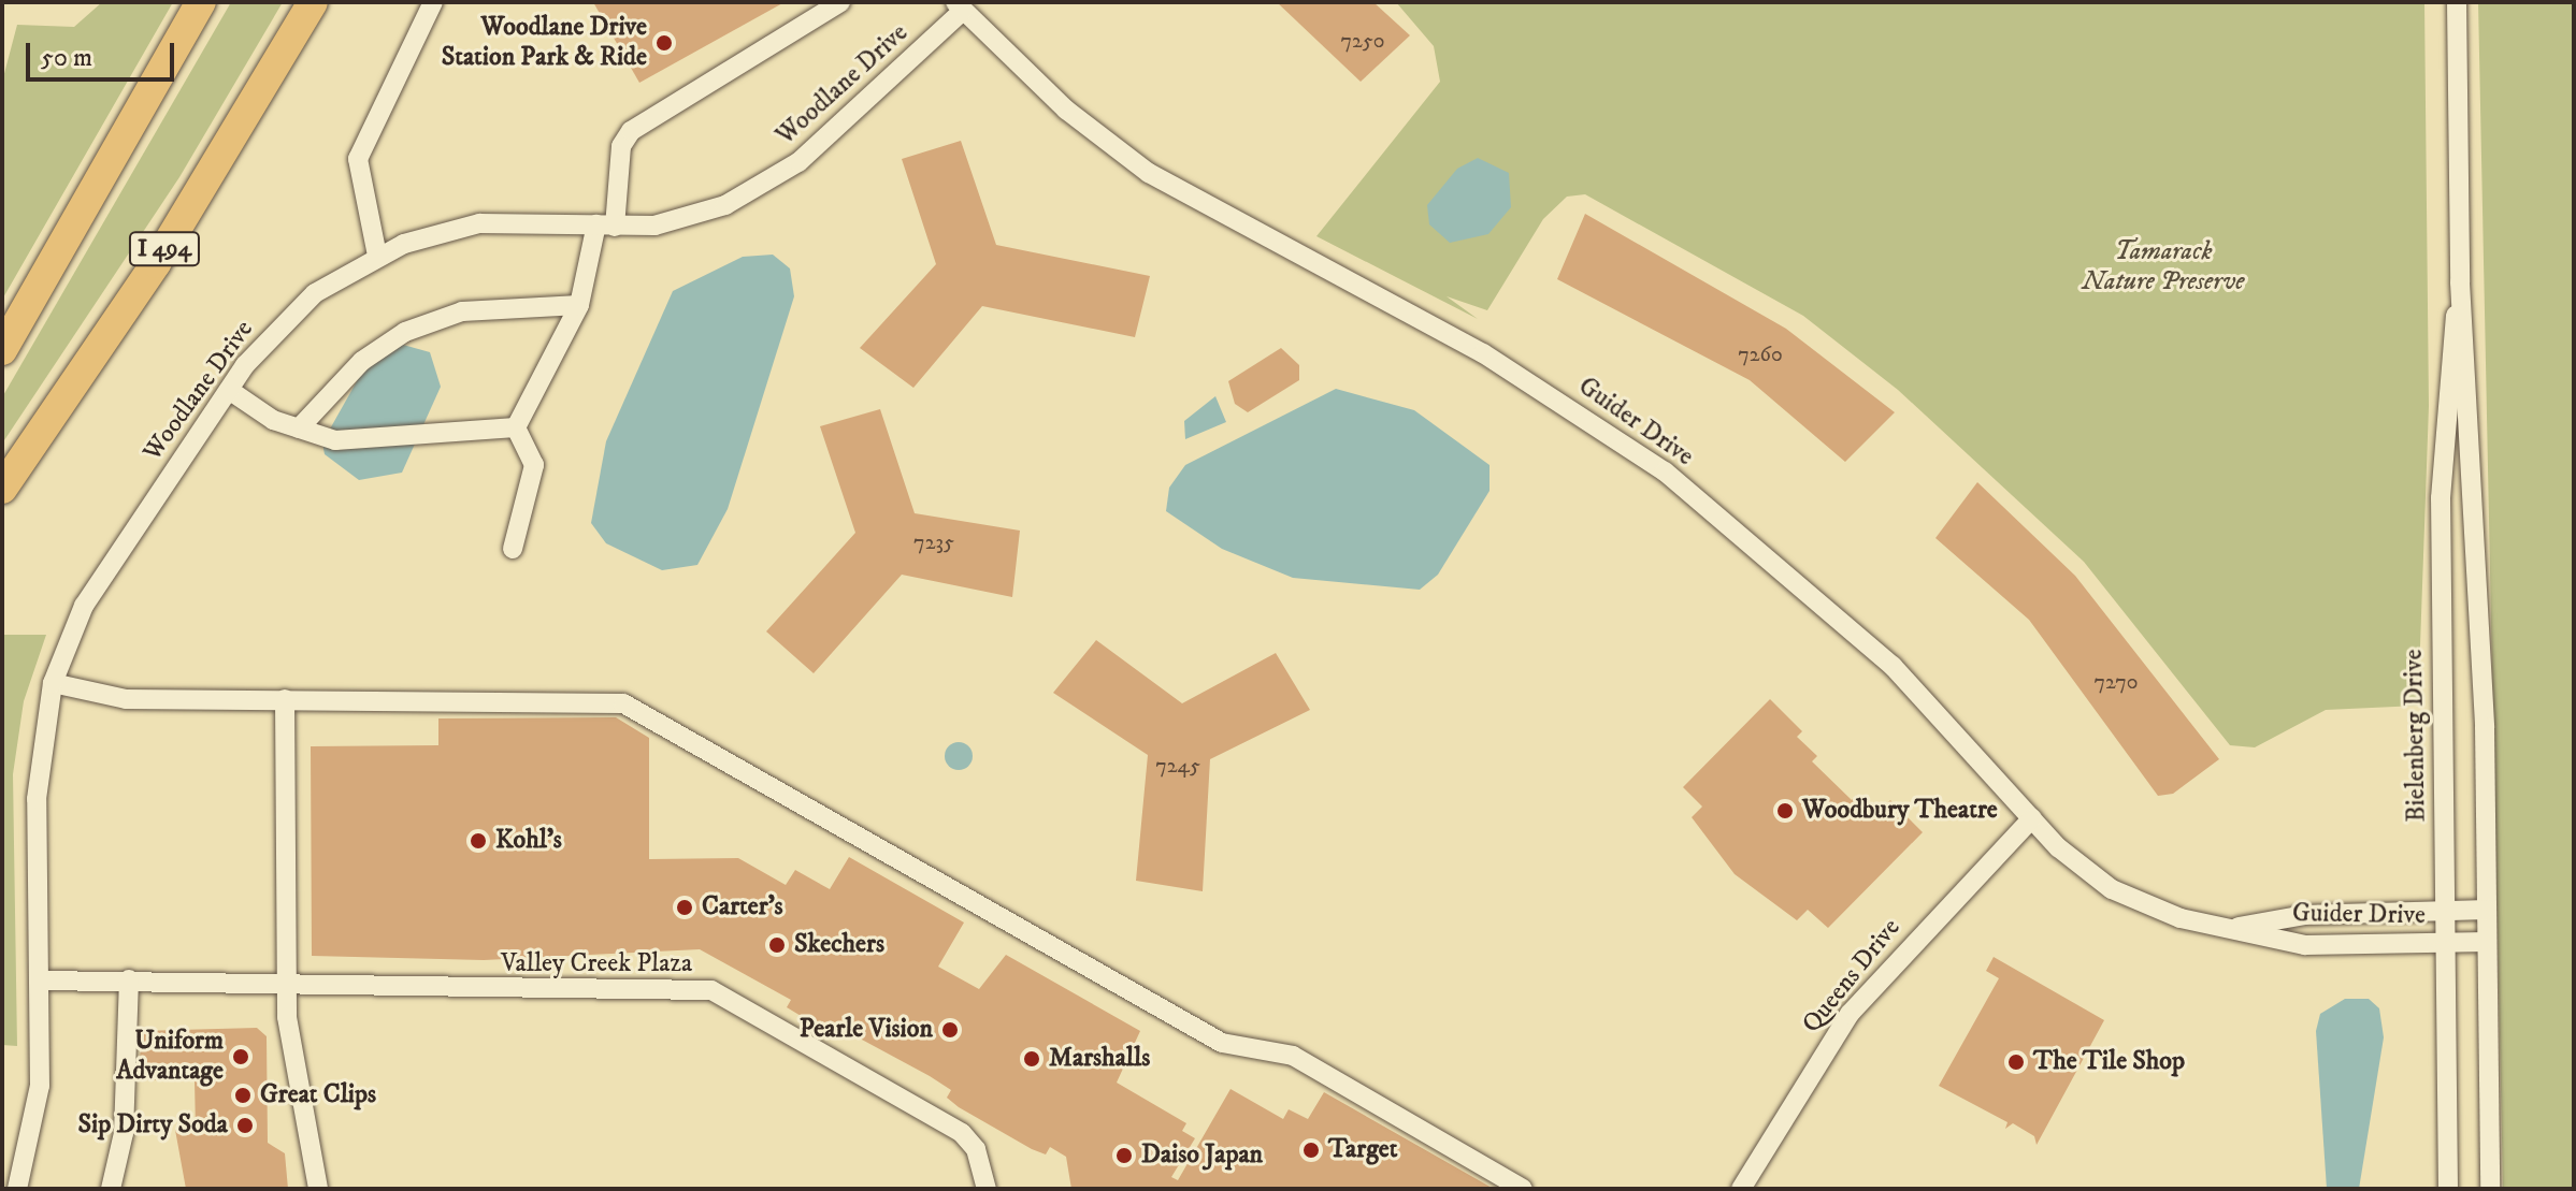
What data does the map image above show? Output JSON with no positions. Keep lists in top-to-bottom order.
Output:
{
  "streets": {
    "highway": ["I 494"],
    "street": [
      "Woodlane Drive",
      "Guider Drive",
      "Bielenberg Drive",
      "Valley Creek Plaza",
      "Queens Drive"
    ]
  },
  "crossings": [
    ["Woodlane Drive", "Guider Drive"],
    ["Woodlane Drive", "Valley Creek Plaza"],
    ["Guider Drive", "Bielenberg Drive"],
    ["Guider Drive", "Queens Drive"]
  ],
  "parks": ["Tamarack Nature Preserve"],
  "places": [
    "Woodlane Drive Station Park & Ride",
    "Woodbury Theatre",
    "Kohl's",
    "Carter's",
    "Skechers",
    "Pearle Vision",
    "Uniform Advantage",
    "Marshalls",
    "The Tile Shop",
    "Great Clips",
    "Sip Dirty Soda",
    "Target",
    "Daiso Japan"
  ],
  "house_numbers": [
    "7250",
    "7260",
    "7235",
    "7270",
    "7245"
  ],
  "scale_bar": "50 m"
}
